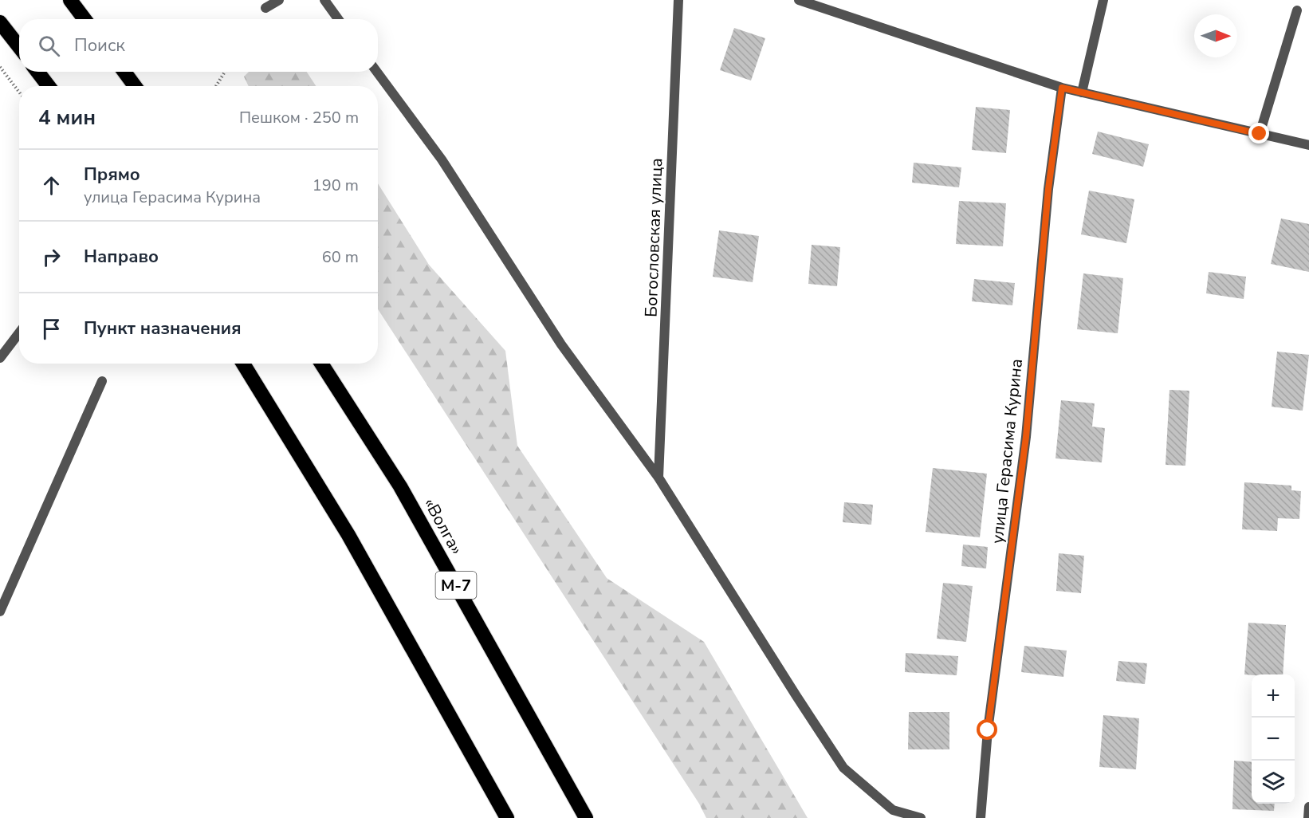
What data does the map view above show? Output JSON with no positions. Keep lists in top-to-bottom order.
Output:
{
  "streets": {
    "highway": ["«Волга»", "М-7"],
    "street": ["Богословская улица", "улица Герасима Курина"]
  },
  "north": "right",
  "page": {
    "search": "Поиск",
    "heading": ["4 мин", "Пешком · 250 m"],
    "list": [
      ["Прямо", "улица Герасима Курина", "190 m"],
      ["Направо", "60 m"],
      "Пункт назначения"
    ],
    "map_buttons": ["+", "−"]
  }
}
